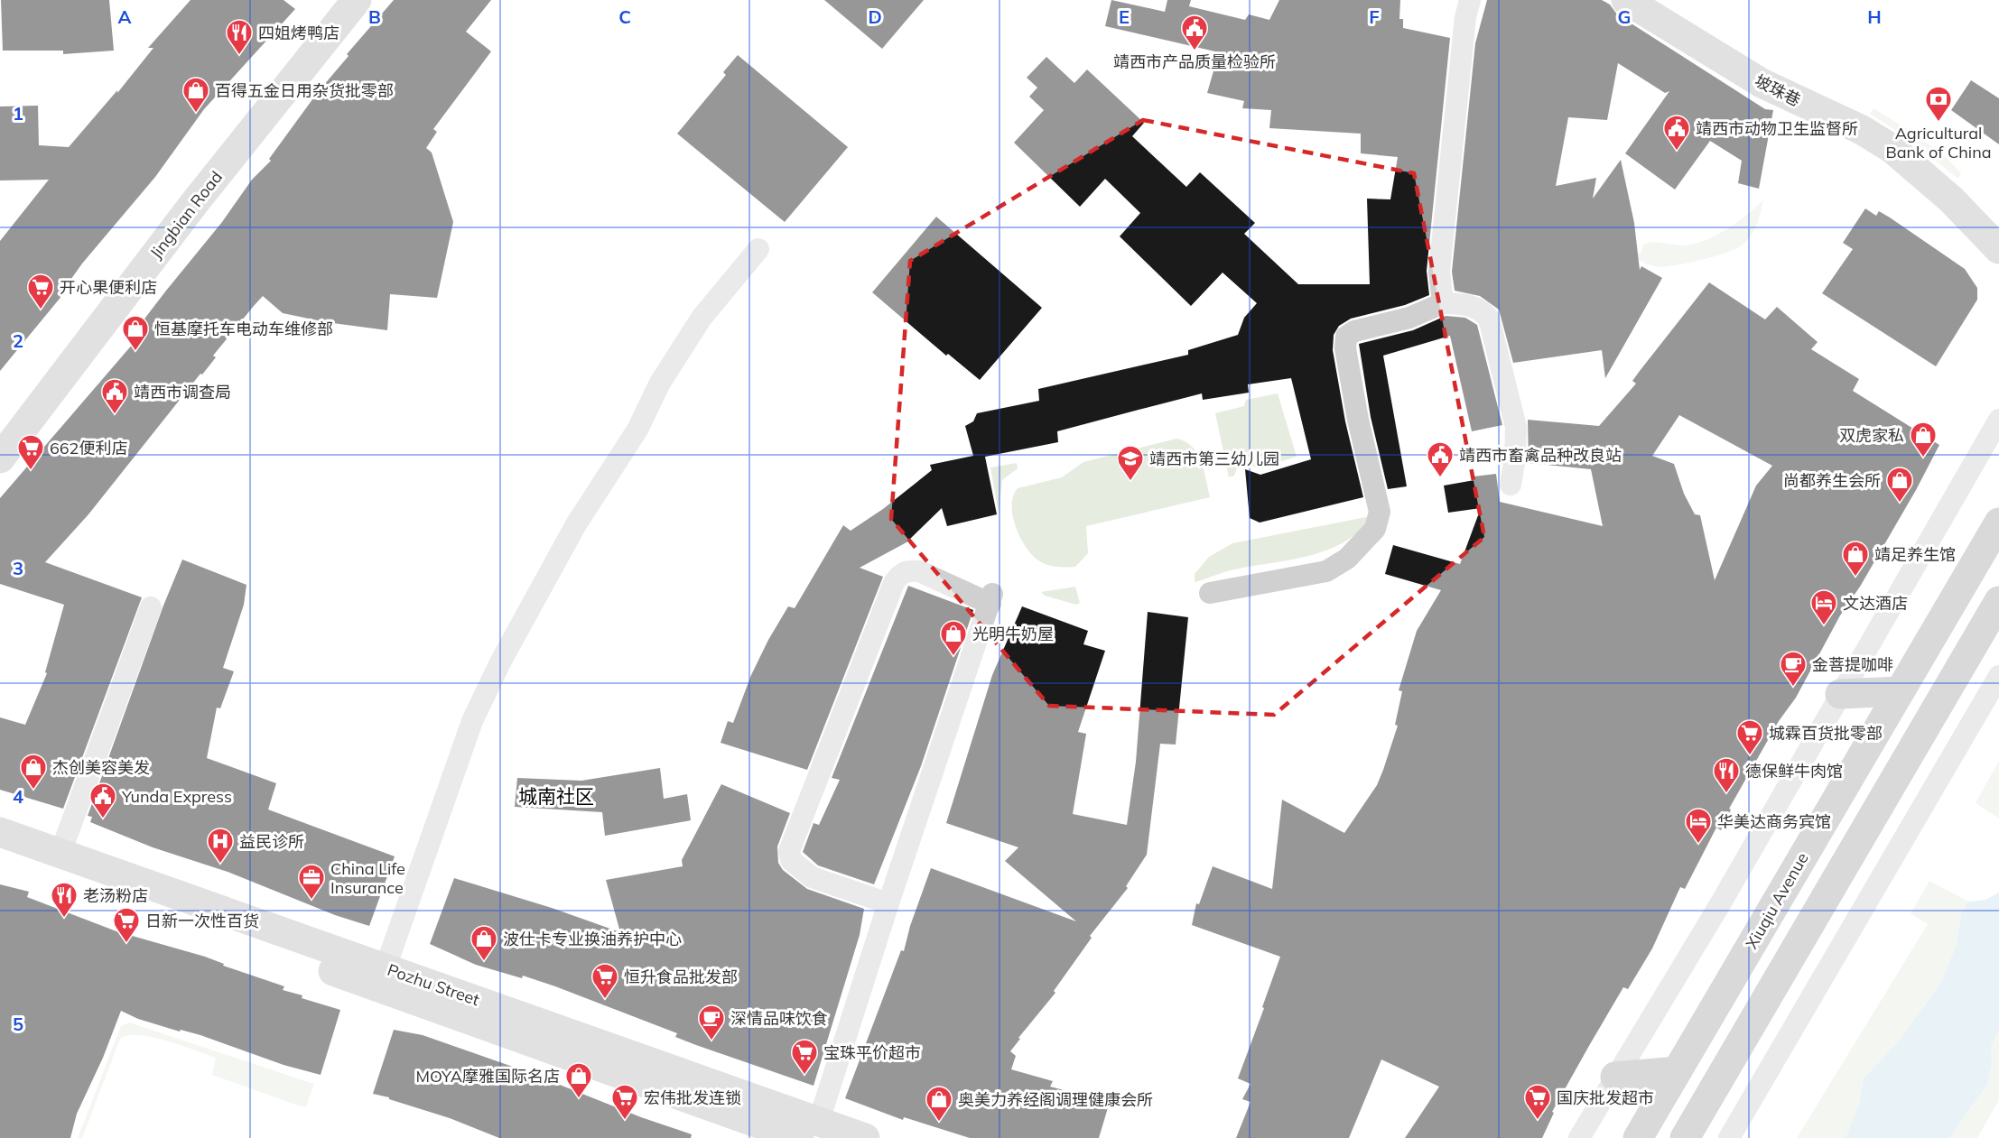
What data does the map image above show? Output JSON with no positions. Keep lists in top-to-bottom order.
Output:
{
  "streets": {
    "main road": [
      "坡珠巷",
      "Jingbian Road",
      "Xiuqiu Avenue",
      "Pozhu Street"
    ]
  },
  "districts": ["城南社区"],
  "places": {
    "public building": [
      "靖西市产品质量检验所",
      "靖西市动物卫生监督所",
      "靖西市调查局",
      "靖西市畜禽品种改良站",
      "Yunda Express"
    ],
    "restaurant": ["四姐烤鸭店", "德保鲜牛肉馆", "老汤粉店"],
    "shop": [
      "百得五金日用杂货批零部",
      "恒基摩托车电动车维修部",
      "双虎家私",
      "尚都养生会所",
      "靖足养生馆",
      "光明牛奶屋",
      "杰创美容美发",
      "波仕卡专业换油养护中心",
      "MOYA摩雅国际名店",
      "奥美力养经阁调理健康会所"
    ],
    "bank": ["Agricultural Bank of China"],
    "supermarket": [
      "开心果便利店",
      "662便利店",
      "城霖百货批零部",
      "日新一次性百货",
      "恒升食品批发部",
      "宝珠平价超市",
      "宏伟批发连锁",
      "国庆批发超市"
    ],
    "school or university": ["靖西市第三幼儿园"],
    "hotel": ["文达酒店", "华美达商务宾馆"],
    "cafe": ["金菩提咖啡", "深情品味饮食"],
    "hospital": ["益民诊所"],
    "office": ["China Life Insurance"]
  },
  "grid": {
    "columns": [
      "A",
      "B",
      "C",
      "D",
      "E",
      "F",
      "G",
      "H"
    ],
    "rows": [
      "1",
      "2",
      "3",
      "4",
      "5"
    ]
  }
}
